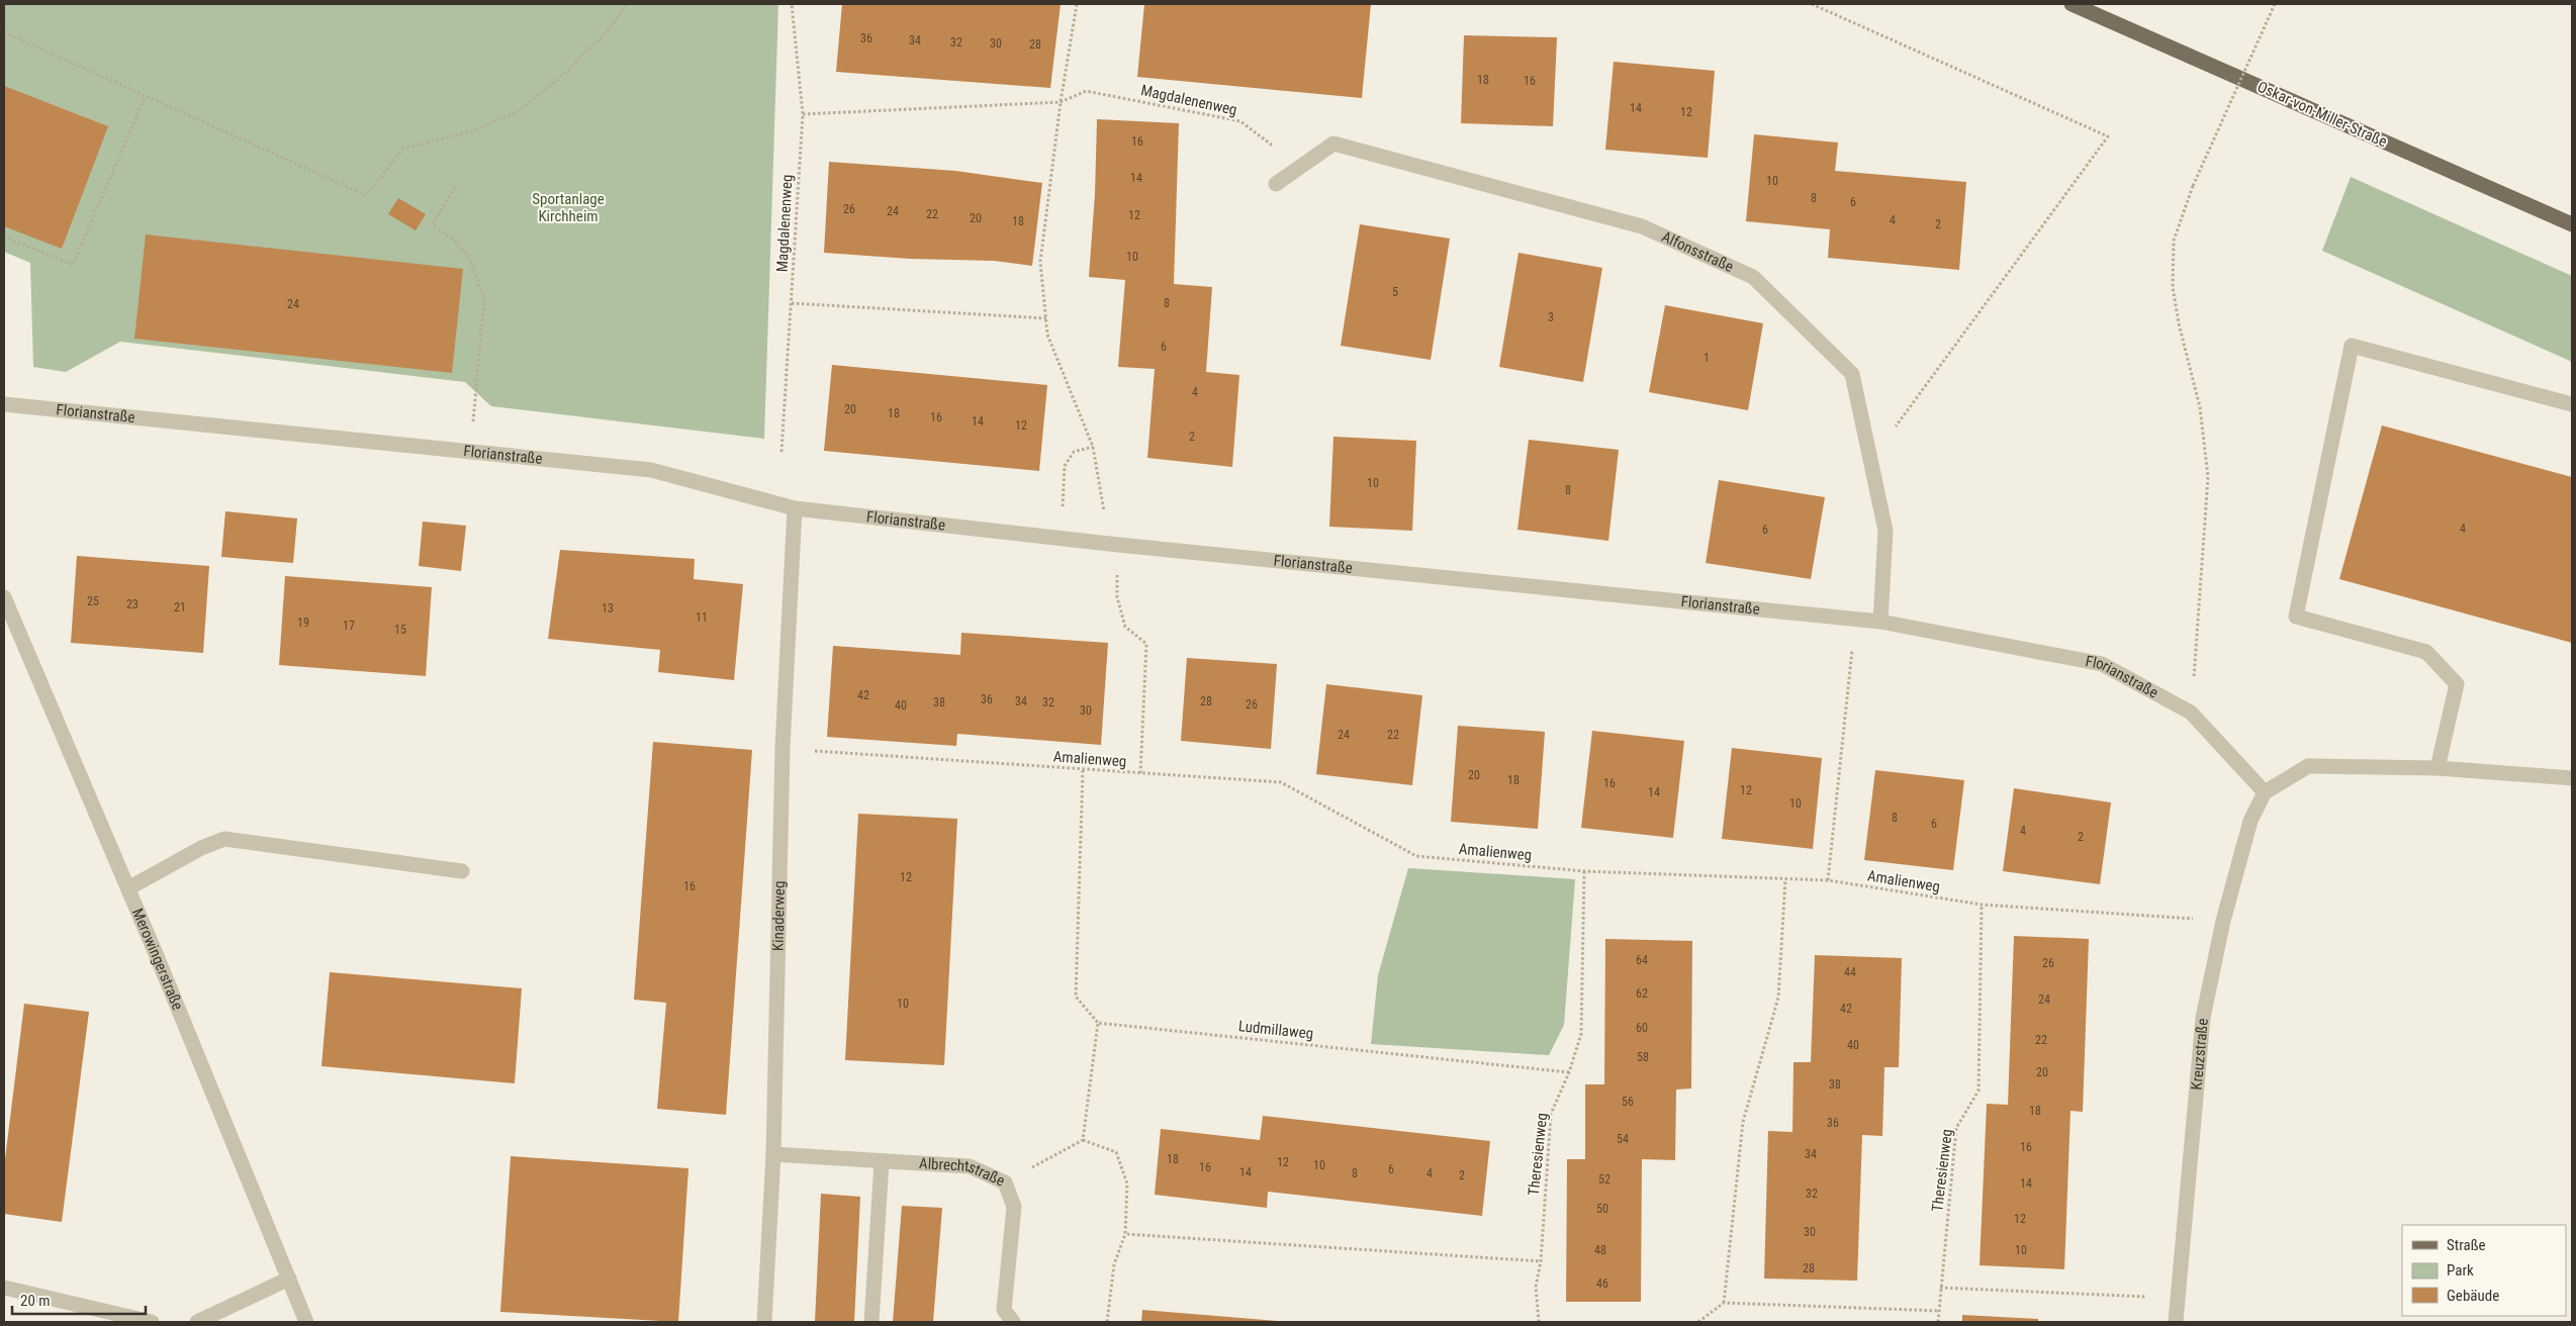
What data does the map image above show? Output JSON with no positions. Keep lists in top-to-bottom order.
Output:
{
  "streets": {
    "main road": ["Oskar-von-Miller-Straße"],
    "street": [
      "Alfonsstraße",
      "Florianstraße",
      "Kinaderweg",
      "Merowingerstraße",
      "Kreuzstraße",
      "Albrechtstraße"
    ],
    "path": [
      "Magdalenenweg",
      "Amalienweg",
      "Ludmillaweg",
      "Theresienweg"
    ]
  },
  "crossings": [
    ["Magdalenenweg", "Alfonsstraße"],
    ["Alfonsstraße", "Florianstraße"],
    ["Florianstraße", "Kinaderweg"],
    ["Florianstraße", "Kreuzstraße"],
    ["Amalienweg", "Kinaderweg"],
    ["Amalienweg", "Kreuzstraße"],
    ["Amalienweg", "Theresienweg"],
    ["Kinaderweg", "Albrechtstraße"],
    ["Ludmillaweg", "Theresienweg"]
  ],
  "parks": ["Sportanlage Kirchheim"],
  "house_numbers": [
    "36",
    "34",
    "32",
    "30",
    "28",
    "18",
    "16",
    "14",
    "12",
    "16",
    "14",
    "10",
    "8",
    "6",
    "26",
    "24",
    "22",
    "12",
    "20",
    "4",
    "18",
    "2",
    "10",
    "5",
    "8",
    "24",
    "3",
    "6",
    "1",
    "4",
    "20",
    "18",
    "16",
    "14",
    "12",
    "2",
    "10",
    "8",
    "4",
    "6",
    "25",
    "23",
    "21",
    "13",
    "11",
    "19",
    "17",
    "15",
    "42",
    "36",
    "34",
    "28",
    "38",
    "32",
    "26",
    "40",
    "30",
    "24",
    "22",
    "20",
    "18",
    "16",
    "12",
    "14",
    "10",
    "8",
    "6",
    "4",
    "2",
    "12",
    "16",
    "64",
    "26",
    "44",
    "62",
    "24",
    "10",
    "42",
    "60",
    "22",
    "40",
    "58",
    "20",
    "38",
    "56",
    "18",
    "36",
    "54",
    "16",
    "34",
    "18",
    "12",
    "10",
    "16",
    "6",
    "14",
    "8",
    "4",
    "2",
    "52",
    "14",
    "32",
    "50",
    "12",
    "30",
    "48",
    "10",
    "28",
    "46"
  ],
  "legend": ["Straße", "Park", "Gebäude"],
  "scale_bar": "20 m"
}
